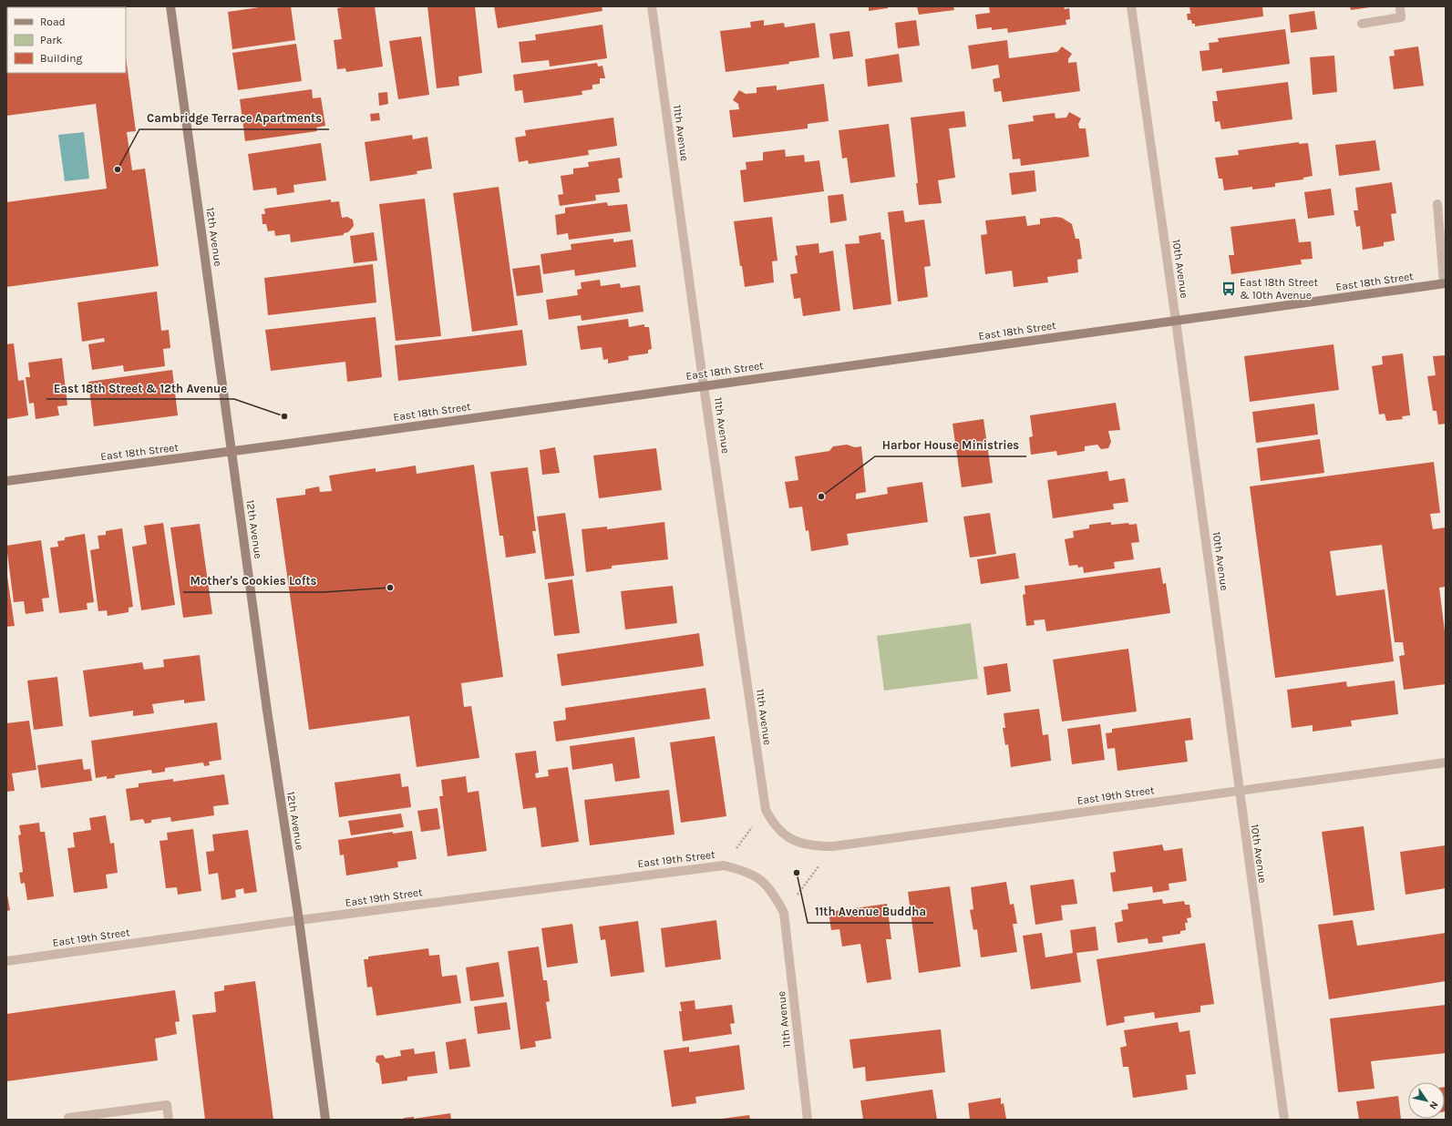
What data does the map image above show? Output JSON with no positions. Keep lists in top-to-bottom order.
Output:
{
  "streets": {
    "street": [
      "11th Avenue",
      "12th Avenue",
      "10th Avenue",
      "East 18th Street",
      "East 19th Street"
    ]
  },
  "crossings": [
    ["11th Avenue", "East 18th Street"],
    ["11th Avenue", "East 19th Street"],
    ["12th Avenue", "East 18th Street"],
    ["12th Avenue", "East 19th Street"],
    ["10th Avenue", "East 18th Street"],
    ["10th Avenue", "East 19th Street"]
  ],
  "places": {
    "other": [
      "Cambridge Terrace Apartments",
      "East 18th Street & 12th Avenue",
      "Harbor House Ministries",
      "Mother's Cookies Lofts",
      "11th Avenue Buddha"
    ],
    "bus stop": ["East 18th Street & 10th Avenue"]
  },
  "legend": ["Road", "Park", "Building"],
  "north": "bottom right"
}
